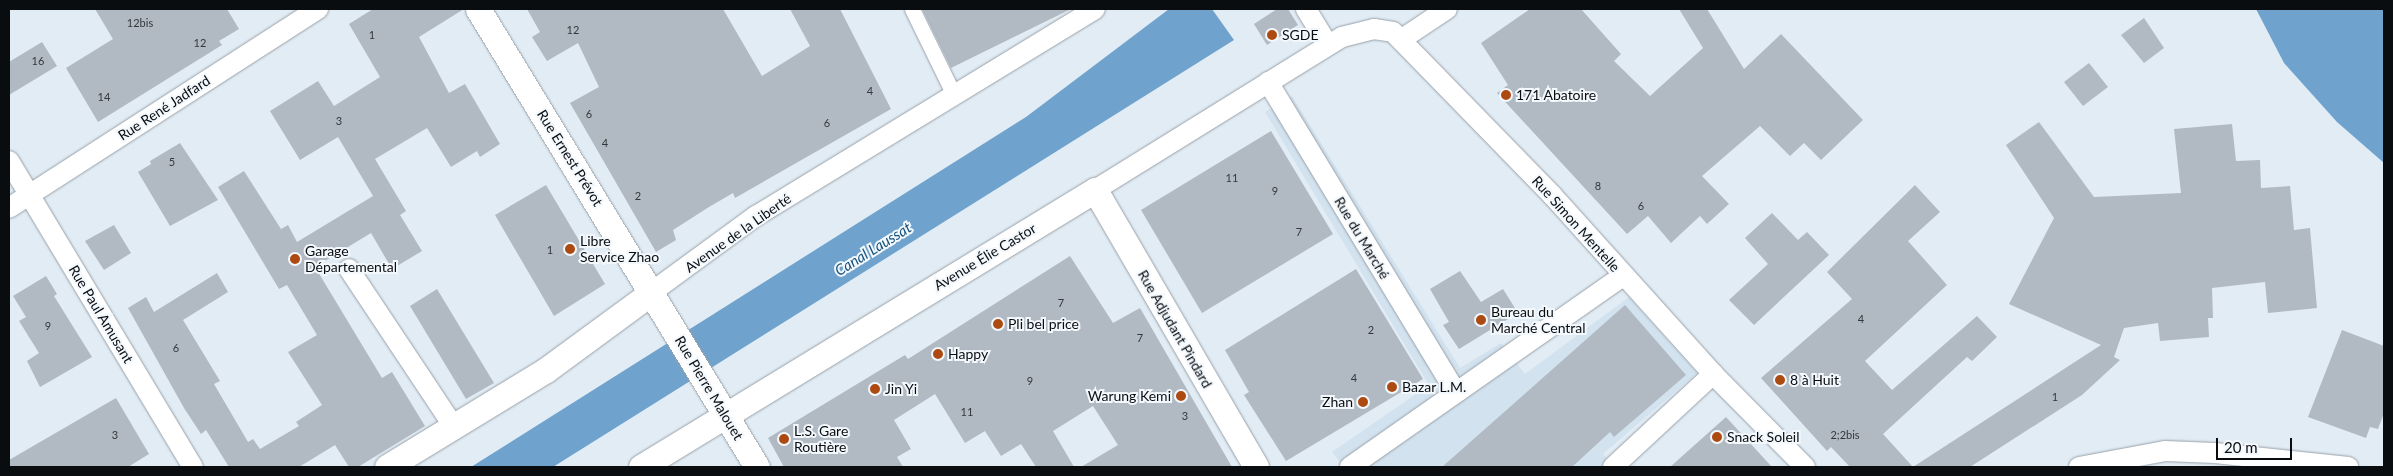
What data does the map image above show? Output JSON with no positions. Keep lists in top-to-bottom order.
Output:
{
  "streets": {
    "street": [
      "Rue René Jadfard",
      "Rue Ernest Prévot",
      "Rue Simon Mentelle",
      "Avenue de la Liberté",
      "Rue du Marché",
      "Avenue Élie Castor",
      "Rue Paul Amusant",
      "Rue Adjudant Pindard",
      "Rue Pierre Malouet"
    ]
  },
  "crossings": [
    ["Rue René Jadfard", "Rue Paul Amusant"],
    ["Rue Ernest Prévot", "Avenue de la Liberté"],
    ["Rue Ernest Prévot", "Rue Pierre Malouet"],
    ["Rue Simon Mentelle", "Avenue Élie Castor"],
    ["Avenue de la Liberté", "Rue Pierre Malouet"],
    ["Rue du Marché", "Avenue Élie Castor"],
    ["Avenue Élie Castor", "Rue Adjudant Pindard"],
    ["Avenue Élie Castor", "Rue Pierre Malouet"]
  ],
  "water": ["Canal Laussat"],
  "places": [
    "SGDE",
    "171 Abatoire",
    "Libre Service Zhao",
    "Garage Départemental",
    "Bureau du Marché Central",
    "Pli bel price",
    "Happy",
    "8 à Huit",
    "Bazar L.M.",
    "Jin Yi",
    "Warung Kemi",
    "Zhan",
    "Snack Soleil",
    "L.S. Gare Routière"
  ],
  "house_numbers": [
    "12bis",
    "12",
    "1",
    "12",
    "16",
    "4",
    "14",
    "6",
    "3",
    "6",
    "4",
    "5",
    "11",
    "8",
    "9",
    "2",
    "6",
    "7",
    "1",
    "7",
    "4",
    "9",
    "2",
    "7",
    "6",
    "4",
    "9",
    "1",
    "11",
    "3",
    "3",
    "2;2bis"
  ],
  "scale_bar": "20 m"
}
